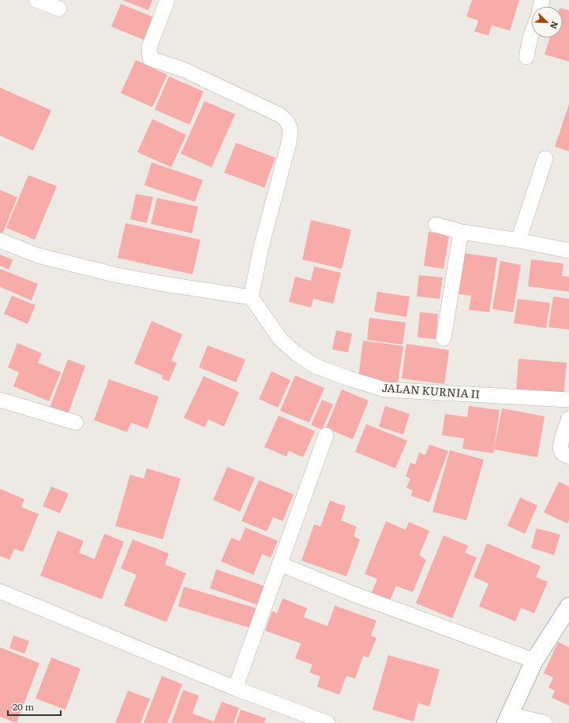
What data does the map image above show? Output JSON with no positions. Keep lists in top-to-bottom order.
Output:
{
  "streets": {
    "street": ["JALAN KURNIA II"]
  },
  "scale_bar": "20 m",
  "north": "bottom right"
}
